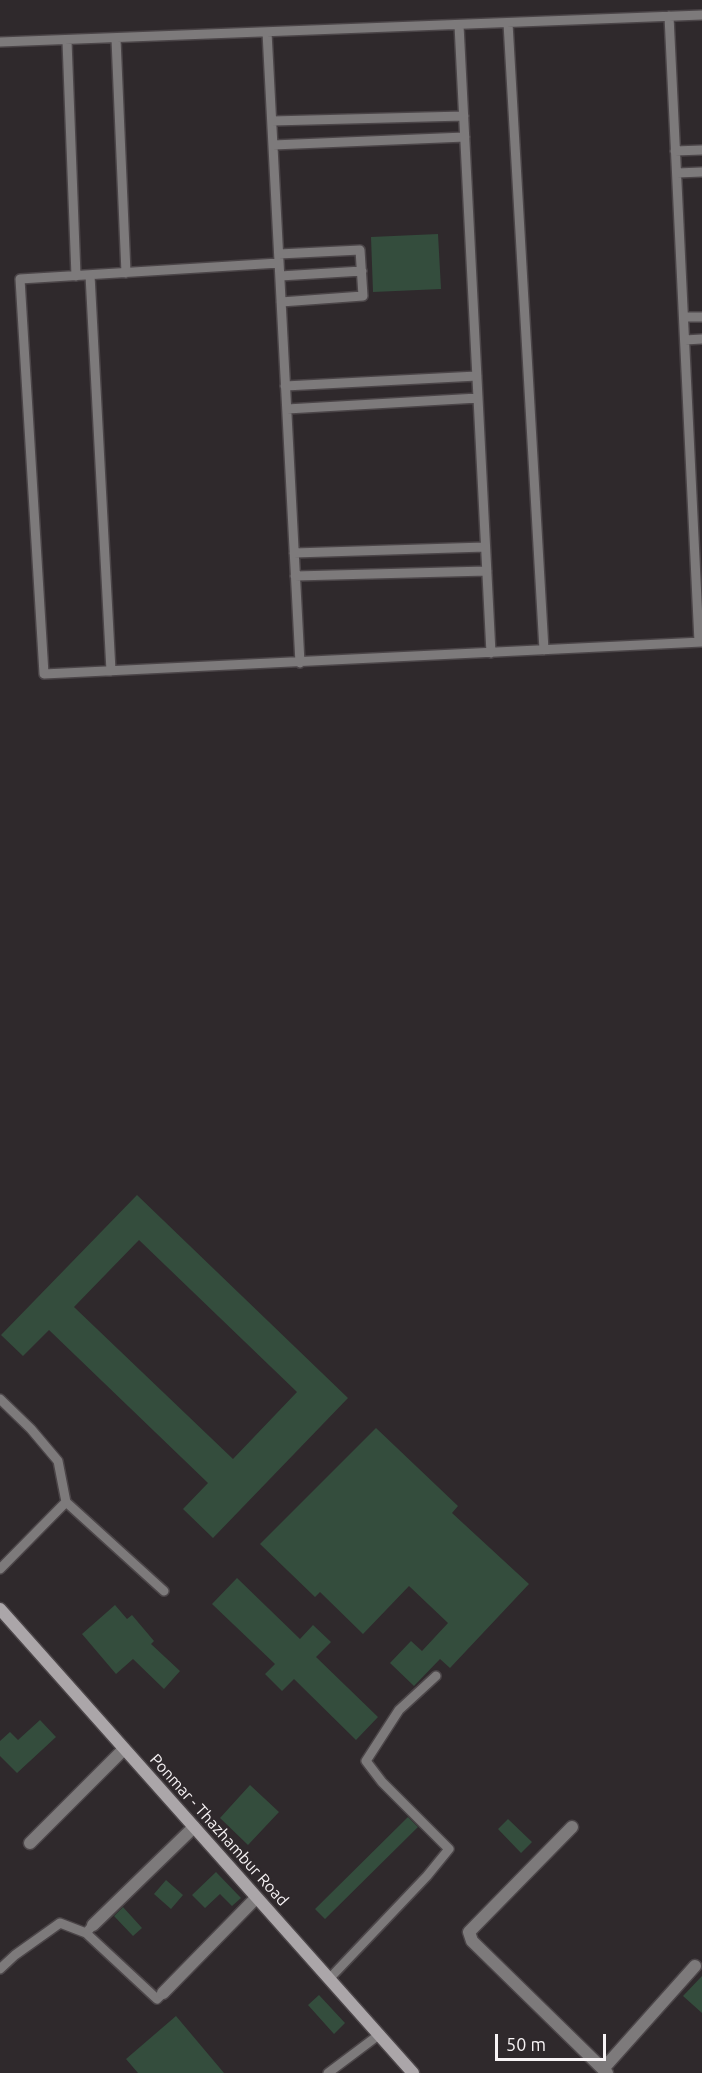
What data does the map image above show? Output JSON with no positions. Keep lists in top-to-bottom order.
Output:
{
  "streets": {
    "street": ["Ponmar - Thazhambur Road"]
  },
  "scale_bar": "50 m"
}
